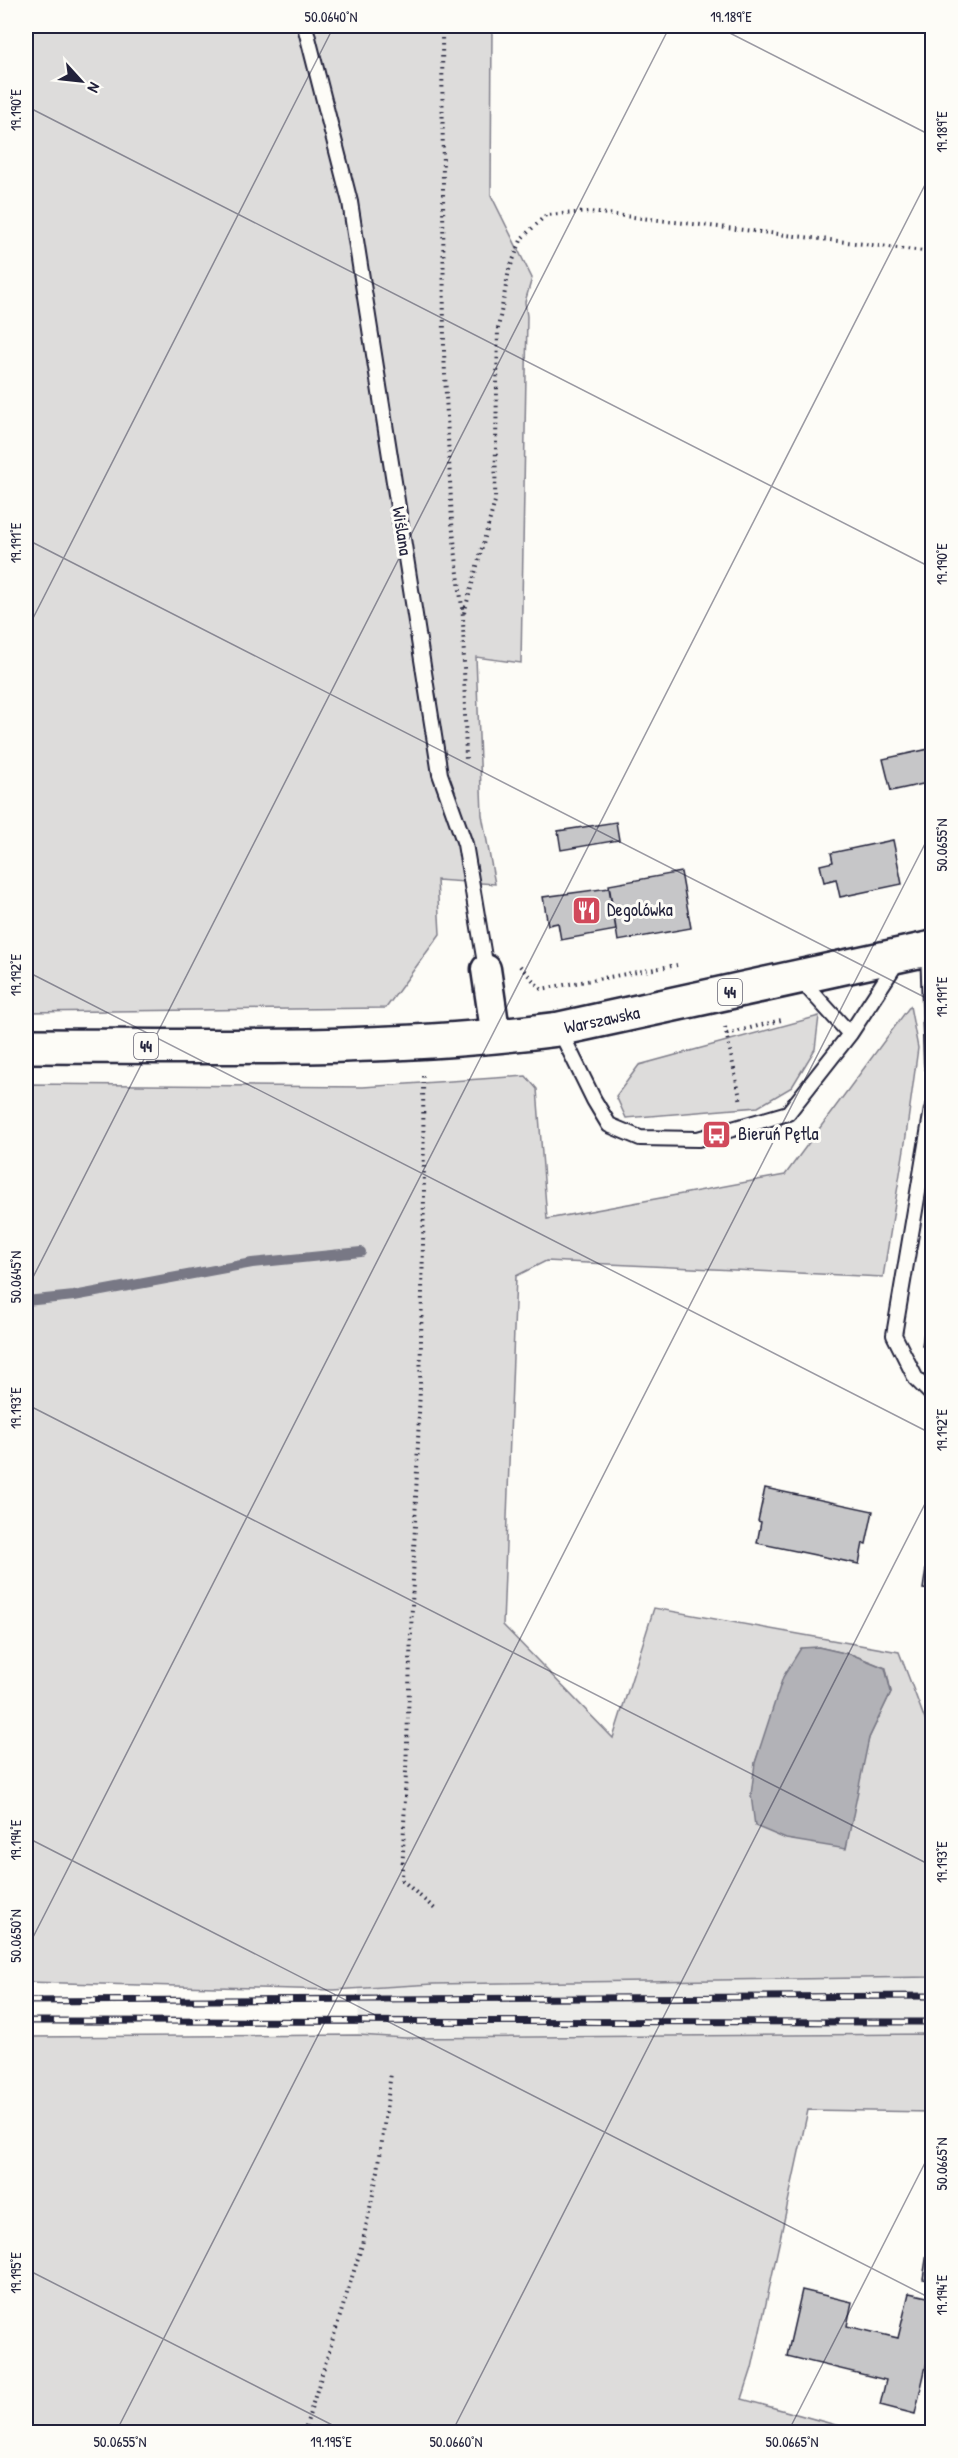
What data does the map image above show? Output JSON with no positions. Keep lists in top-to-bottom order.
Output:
{
  "streets": {
    "main road": ["44", "Warszawska"],
    "street": ["Wiślana"]
  },
  "crossings": [
    ["Wiślana", "Warszawska"]
  ],
  "places": {
    "restaurant": ["Degolówka"],
    "bus stop": ["Bieruń Pętla"]
  },
  "north": "bottom right",
  "coordinates": [
    "50.0640°N",
    "19.189°E",
    "19.190°E",
    "19.191°E",
    "50.0655°N",
    "19.192°E",
    "50.0645°N",
    "19.193°E",
    "19.194°E",
    "50.0650°N",
    "50.0665°N",
    "19.195°E",
    "50.0660°N"
  ]
}
